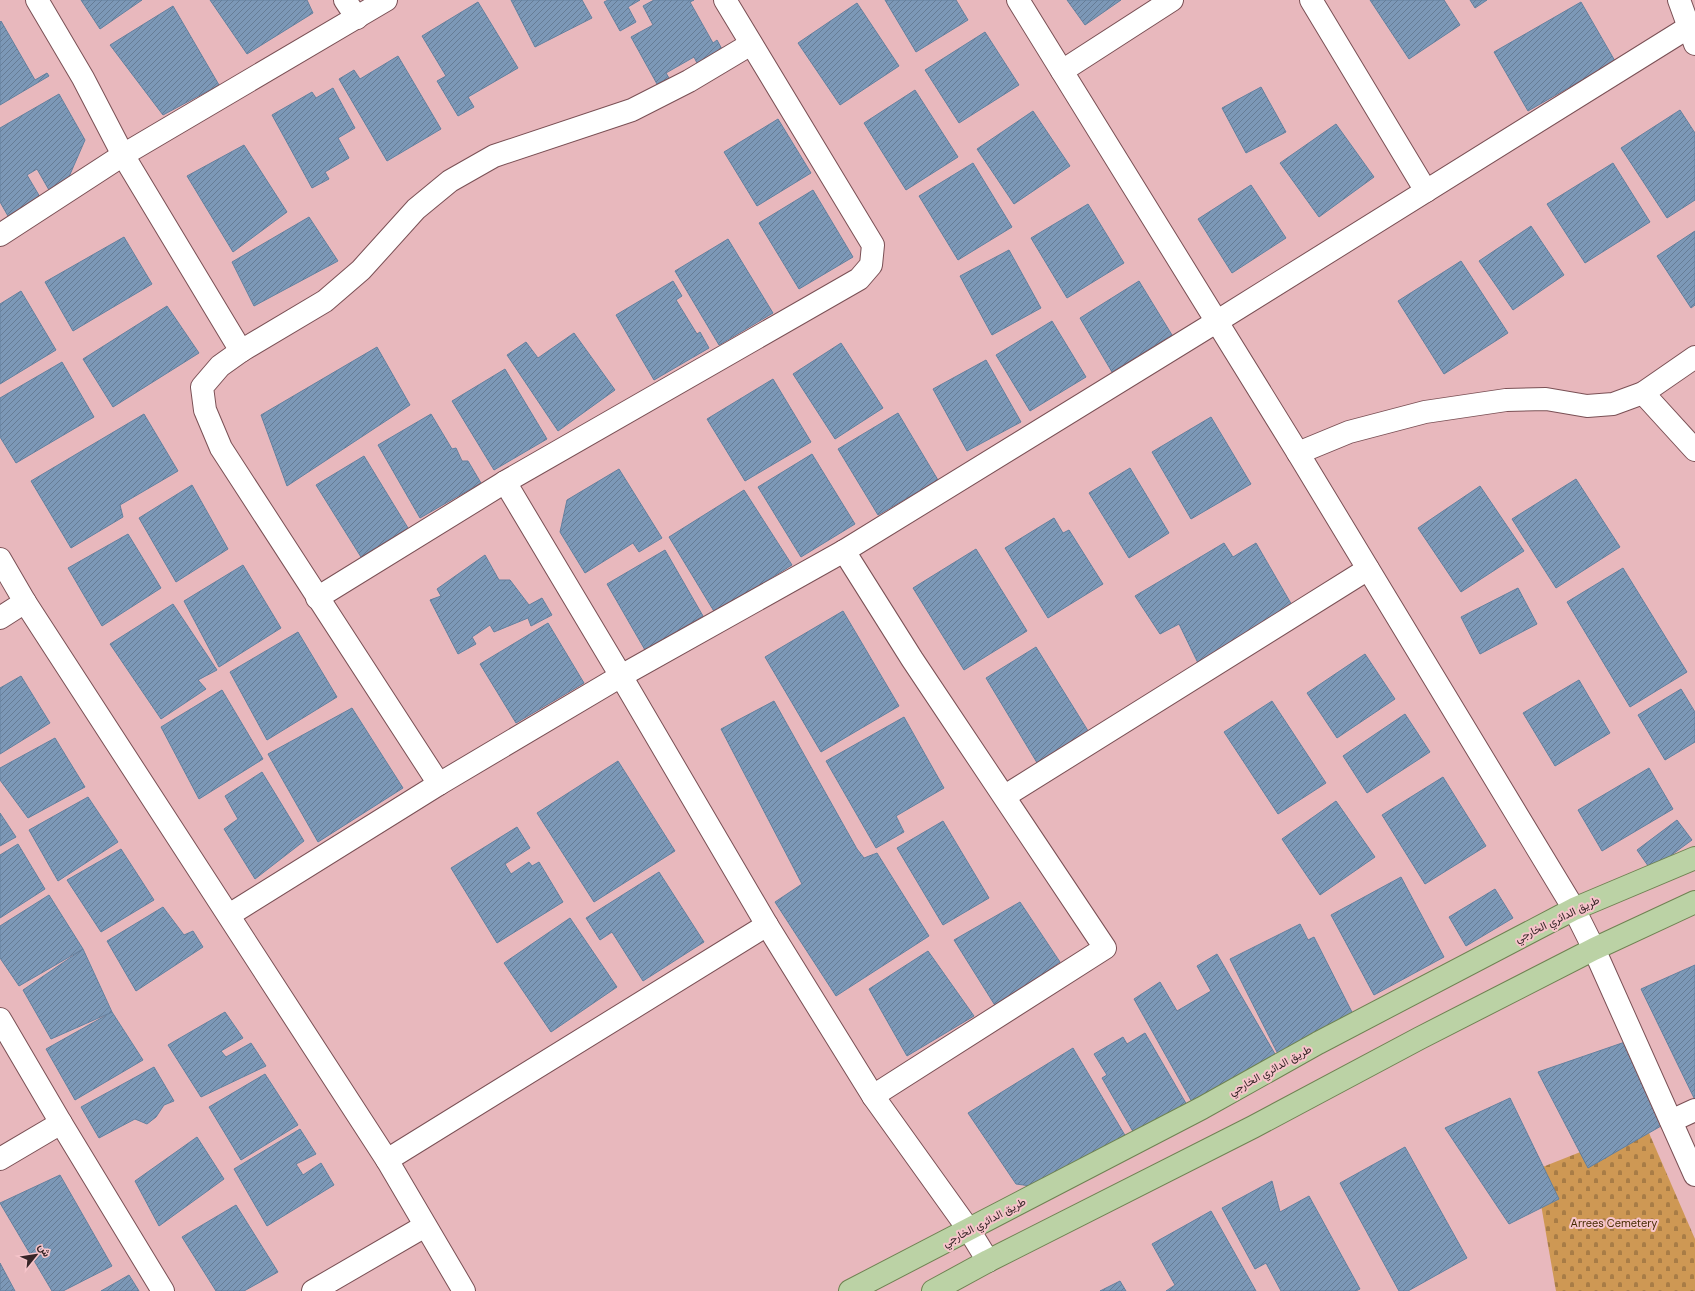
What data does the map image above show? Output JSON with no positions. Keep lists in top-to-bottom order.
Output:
{
  "streets": {
    "main road": ["طريق الدائري الخارجي"]
  },
  "parks": ["Arrees Cemetery"],
  "north": "top right"
}
